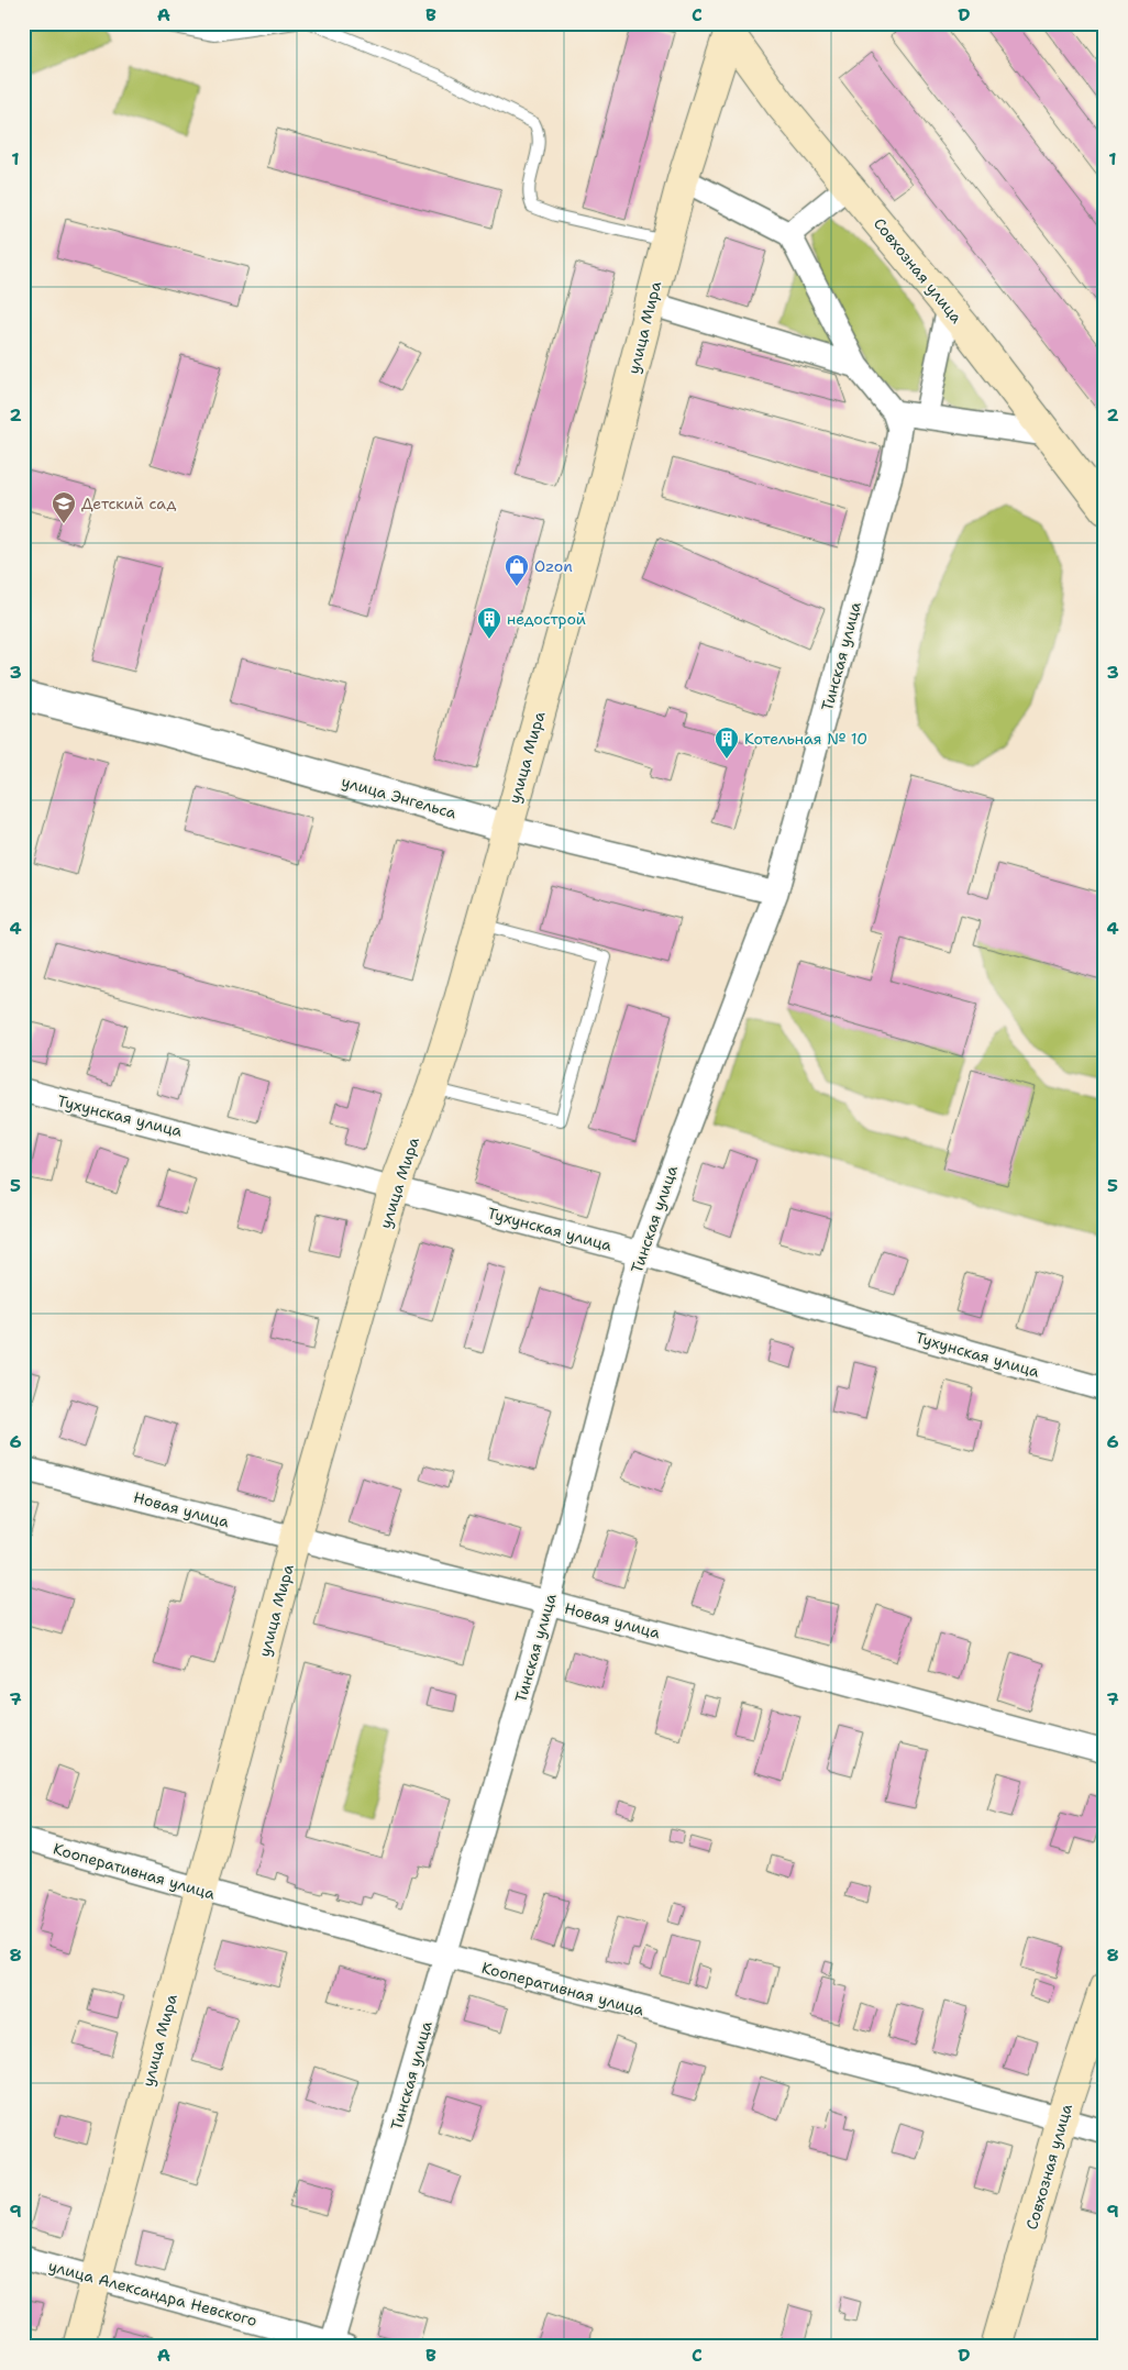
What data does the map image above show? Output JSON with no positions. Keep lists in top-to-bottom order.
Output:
{
  "streets": {
    "main road": ["Совхозная улица", "улица Мира"],
    "street": [
      "Тинская улица",
      "улица Энгельса",
      "Тухунская улица",
      "Новая улица",
      "Кооперативная улица",
      "улица Александра Невского"
    ]
  },
  "crossings": [
    ["Совхозная улица", "улица Мира"],
    ["Совхозная улица", "Кооперативная улица"],
    ["улица Мира", "улица Энгельса"],
    ["улица Мира", "Тухунская улица"],
    ["улица Мира", "Новая улица"],
    ["улица Мира", "Кооперативная улица"],
    ["улица Мира", "улица Александра Невского"],
    ["Тинская улица", "улица Энгельса"],
    ["Тинская улица", "Тухунская улица"],
    ["Тинская улица", "Новая улица"],
    ["Тинская улица", "Кооперативная улица"],
    ["Тинская улица", "улица Александра Невского"]
  ],
  "places": {
    "school or university": ["Детский сад"],
    "shop": ["Ozon"],
    "building": ["недострой", "Котельная № 10"]
  },
  "grid": {
    "columns": [
      "A",
      "B",
      "C",
      "D"
    ],
    "rows": [
      "1",
      "2",
      "3",
      "4",
      "5",
      "6",
      "7",
      "8",
      "9"
    ]
  }
}
